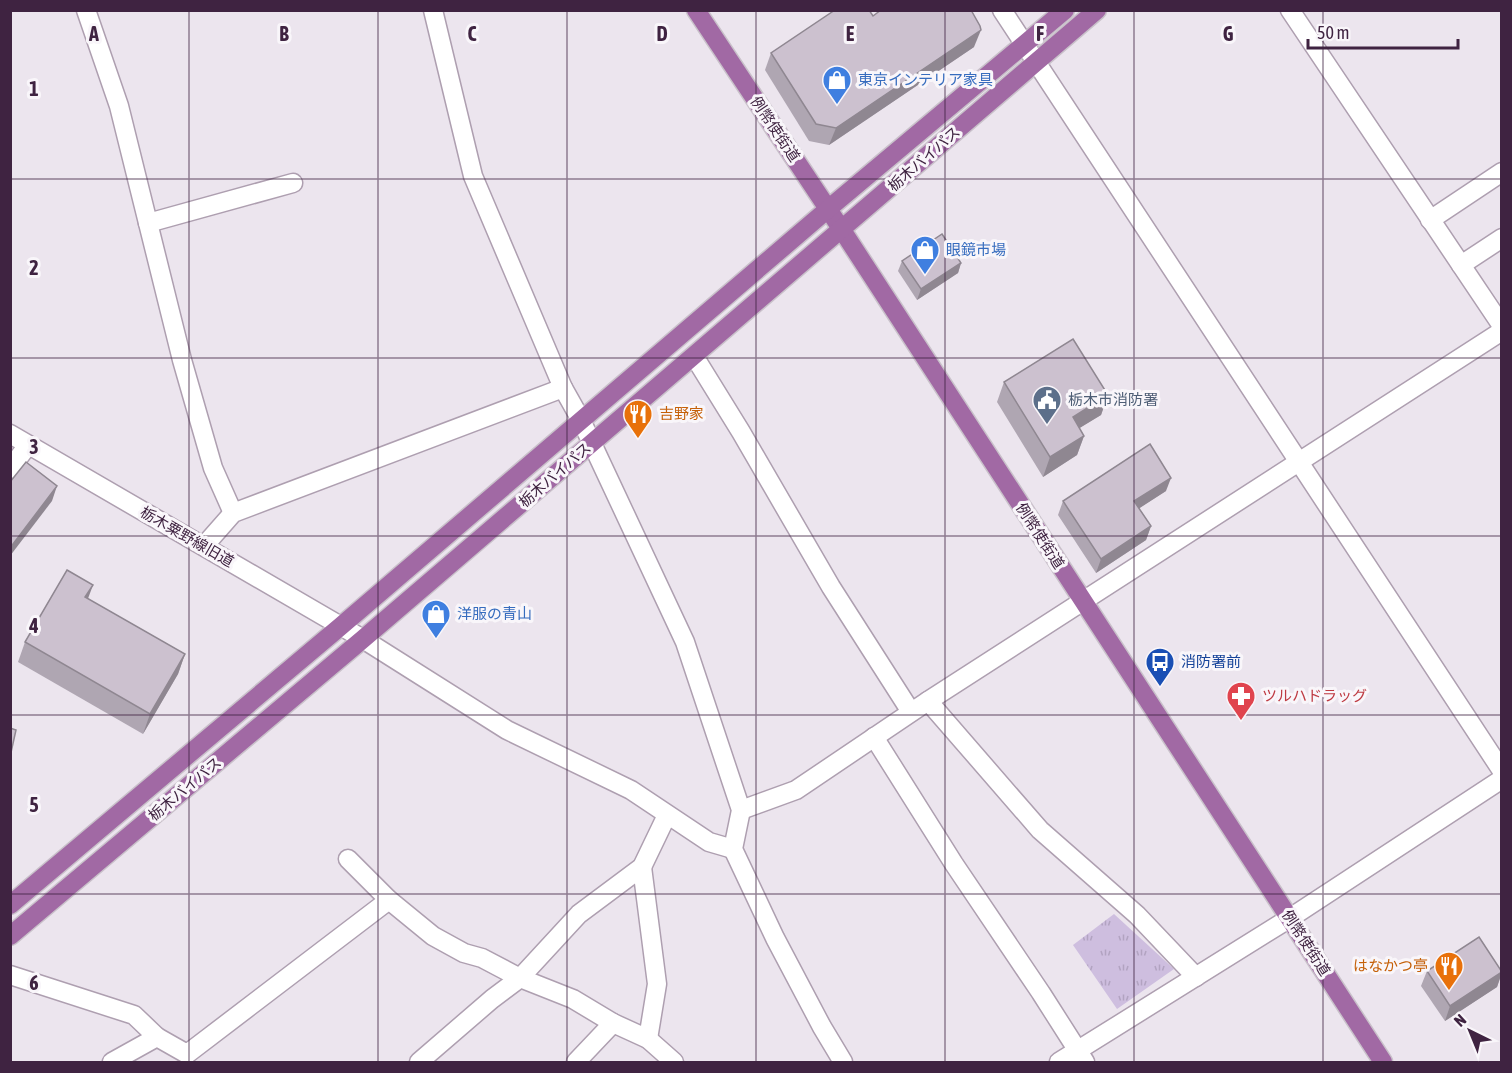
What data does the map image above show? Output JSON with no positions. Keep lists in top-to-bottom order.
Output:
{
  "streets": {
    "main road": ["例幣使街道", "栃木バイパス"],
    "street": ["栃木粟野線旧道"]
  },
  "crossings": [
    ["例幣使街道", "栃木バイパス"],
    ["栃木バイパス", "栃木粟野線旧道"]
  ],
  "places": {
    "shop": ["東京インテリア家具", "眼鏡市場", "洋服の青山"],
    "public building": ["栃木市消防署"],
    "restaurant": ["吉野家", "はなかつ亭"],
    "bus stop": ["消防署前"],
    "pharmacy": ["ツルハドラッグ"]
  },
  "scale_bar": "50 m",
  "north": "top left",
  "grid": {
    "columns": [
      "A",
      "B",
      "C",
      "D",
      "E",
      "F",
      "G"
    ],
    "rows": [
      "1",
      "2",
      "3",
      "4",
      "5",
      "6"
    ]
  }
}
